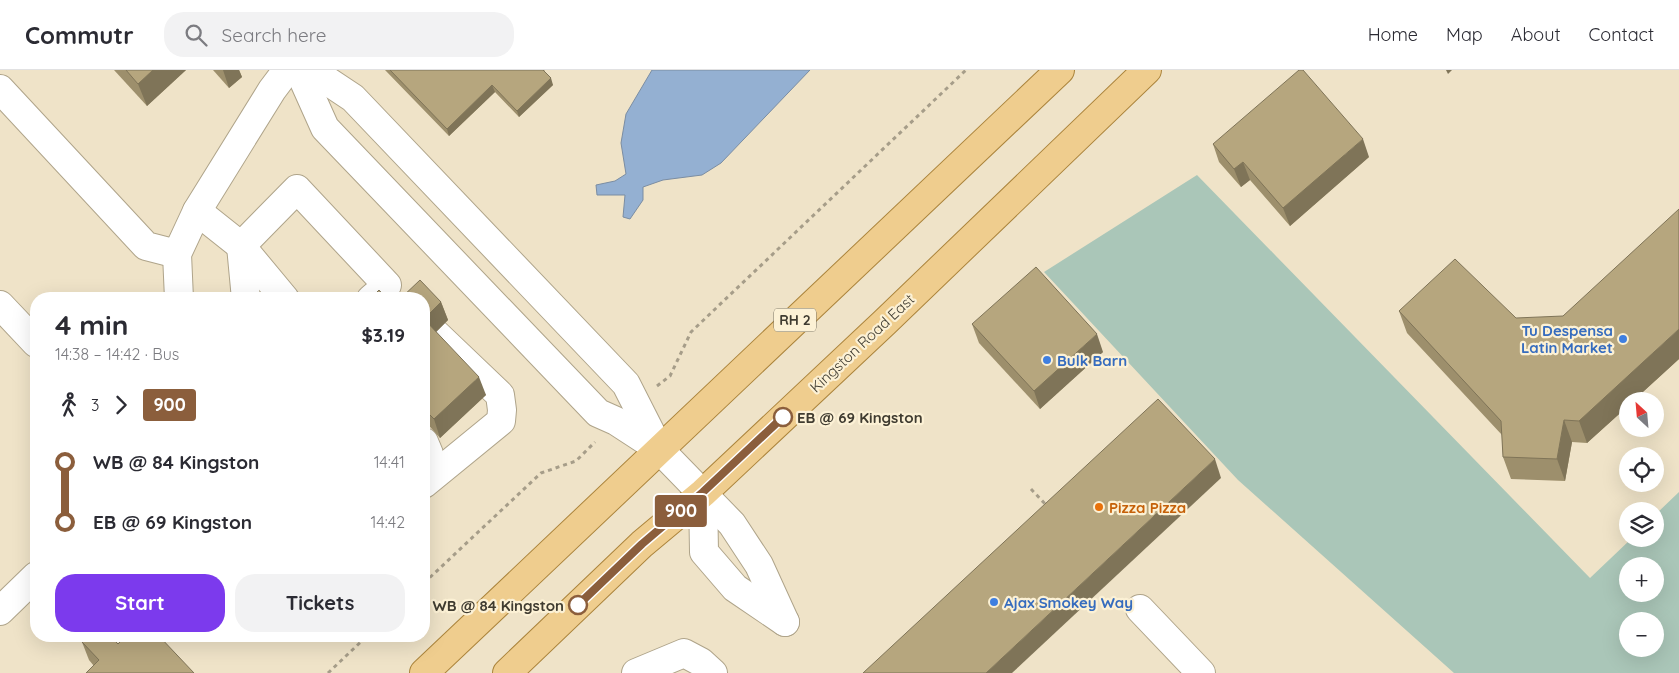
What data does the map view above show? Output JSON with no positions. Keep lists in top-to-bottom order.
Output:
{
  "streets": {
    "main road": ["RH 2", "Kingston Road East"]
  },
  "places": [
    "Tu Despensa Latin Market",
    "Bulk Barn",
    "EB @ 69 Kingston",
    "Pizza Pizza",
    "Ajax Smokey Way",
    "WB @ 84 Kingston"
  ],
  "lines": ["bus line 900"],
  "north": "top left",
  "page": {
    "header": "Commutr",
    "search": "Search here",
    "nav": [
      "Home",
      "Map",
      "About",
      "Contact"
    ],
    "on_map": "900",
    "heading": ["4 min", "14:38 – 14:42 · Bus", "$3.19"],
    "legs": ["3", "900"],
    "map_buttons": ["+", "−"],
    "list": [
      {
        "name": "WB @ 84 Kingston",
        "value": "14:41"
      },
      {
        "name": "EB @ 69 Kingston",
        "value": "14:42"
      }
    ],
    "buttons": ["Start", "Tickets"]
  }
}
